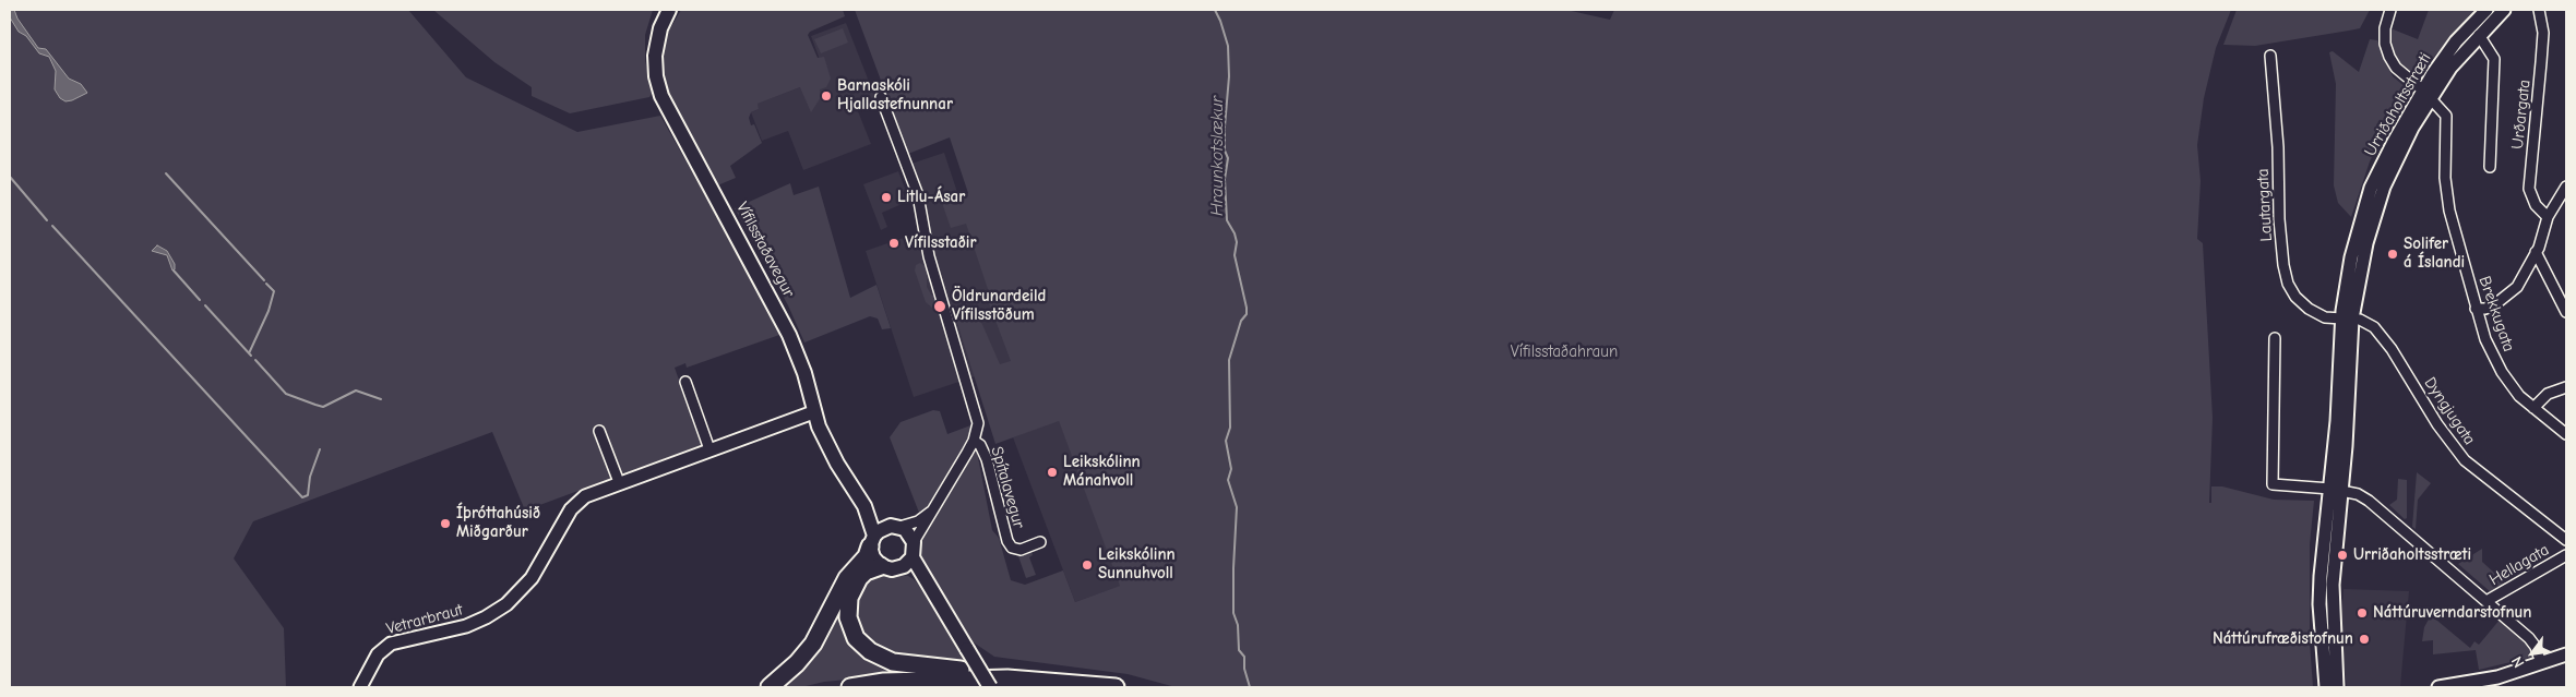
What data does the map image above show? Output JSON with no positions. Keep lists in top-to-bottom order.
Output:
{
  "streets": {
    "main road": ["Vífilsstaðavegur"],
    "street": [
      "Urriðaholtsstræti",
      "Urðargata",
      "Lautargata",
      "Brekkugata",
      "Dyngjugata",
      "Spítalavegur",
      "Hellagata",
      "Vetrarbraut"
    ]
  },
  "crossings": [
    ["Urriðaholtsstræti", "Lautargata"],
    ["Urriðaholtsstræti", "Brekkugata"],
    ["Urriðaholtsstræti", "Dyngjugata"],
    ["Lautargata", "Dyngjugata"],
    ["Vífilsstaðavegur", "Spítalavegur"],
    ["Vífilsstaðavegur", "Vetrarbraut"]
  ],
  "water": ["Hraunkotslækur"],
  "parks": ["Vífilsstaðahraun"],
  "places": [
    "Barnaskóli Hjallastefnunnar",
    "Litlu-Ásar",
    "Vífilsstaðir",
    "Solifer á Íslandi",
    "Öldrunardeild Vífilsstöðum",
    "Leikskólinn Mánahvoll",
    "Íþróttahúsið Miðgarður",
    "Urriðaholtsstræti",
    "Leikskólinn Sunnuhvoll",
    "Náttúruverndarstofnun",
    "Náttúrufræðistofnun"
  ],
  "north": "bottom left"
}
